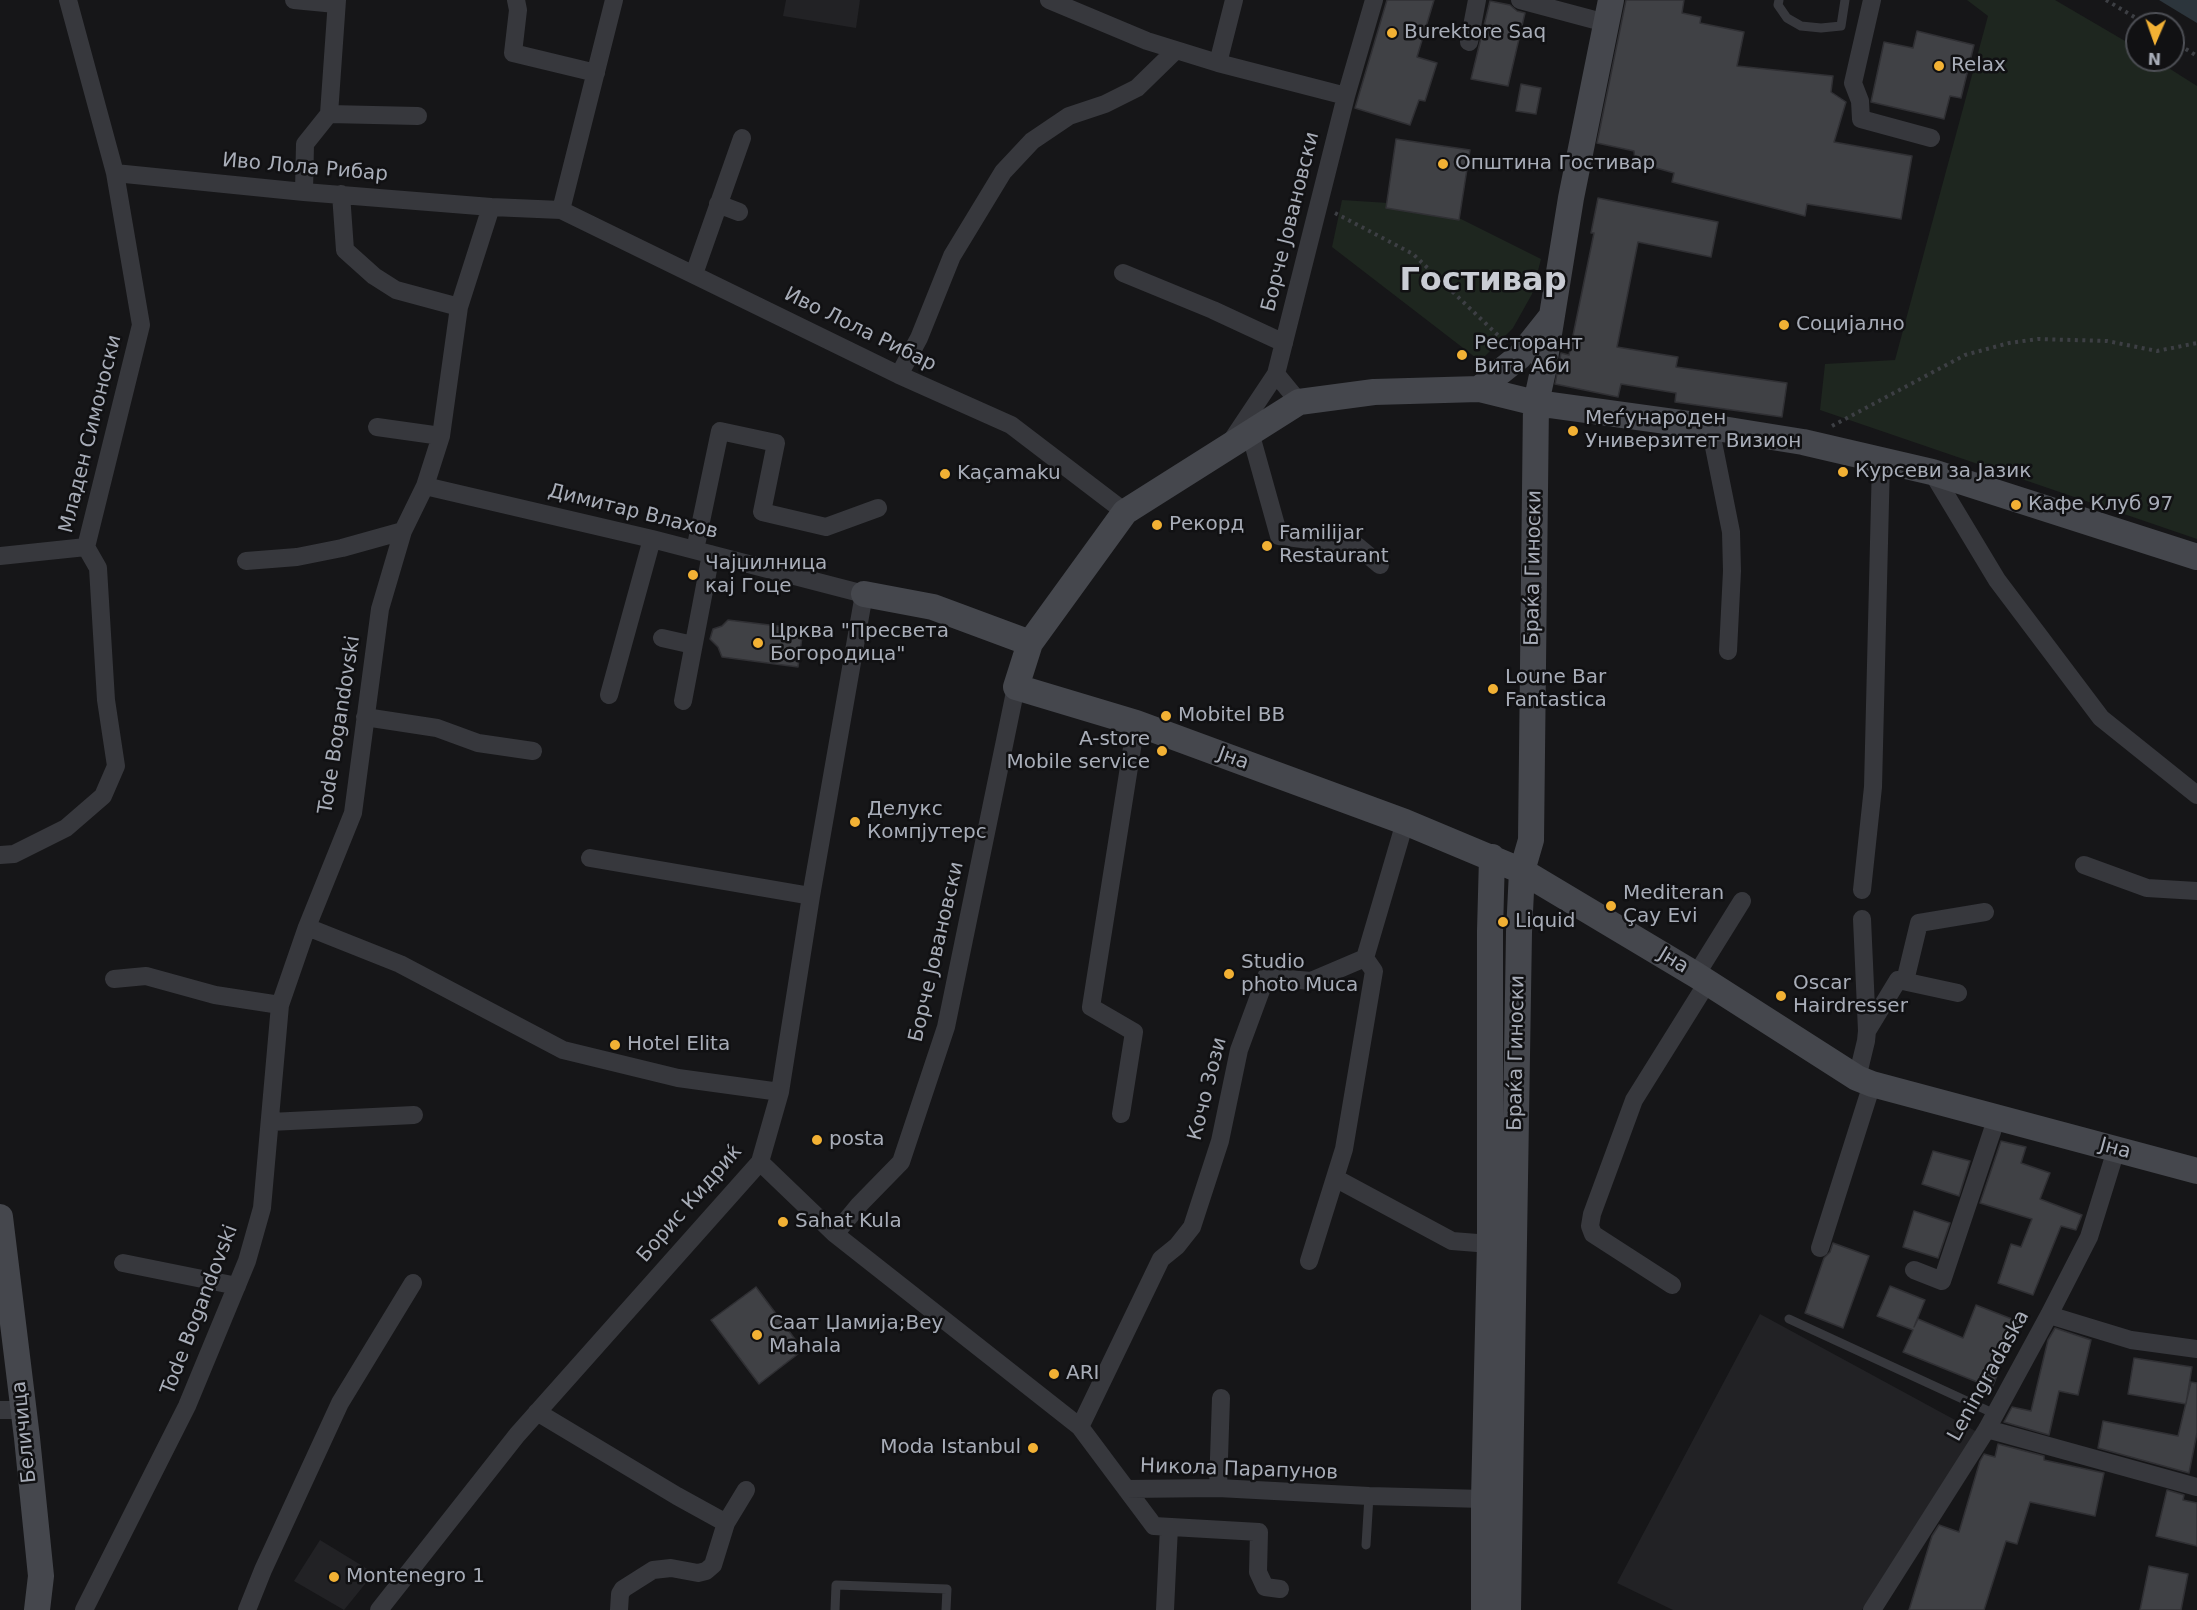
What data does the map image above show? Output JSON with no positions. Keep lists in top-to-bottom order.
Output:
{
  "streets": {
    "street": [
      "Иво Лола Рибар",
      "Борче Јовановски",
      "Младен Симоноски",
      "Димитар Влахов",
      "Браќа Гиноски",
      "Tode Bogandovski",
      "Јна",
      "Кочо Зози",
      "Борис Кидриќ",
      "Leningradaska",
      "Беличица",
      "Никола Парапунов"
    ]
  },
  "crossings": [
    ["Иво Лола Рибар", "Младен Симоноски"],
    ["Иво Лола Рибар", "Tode Bogandovski"],
    ["Борче Јовановски", "Јна"],
    ["Борче Јовановски", "Никола Парапунов"],
    ["Димитар Влахов", "Tode Bogandovski"],
    ["Димитар Влахов", "Борис Кидриќ"],
    ["Браќа Гиноски", "Јна"],
    ["Браќа Гиноски", "Никола Парапунов"],
    ["Јна", "Leningradaska"],
    ["Кочо Зози", "Никола Парапунов"],
    ["Борис Кидриќ", "Никола Парапунов"]
  ],
  "districts": ["Гостивар"],
  "places": [
    "Burektore Saq",
    "Relax",
    "Општина Гостивар",
    "Социјално",
    "Ресторант Вита Аби",
    "Меѓународен Универзитет Визион",
    "Курсеви за Јазик",
    "Kaçamaku",
    "Кафе Клуб 97",
    "Рекорд",
    "Familijar Restaurant",
    "Чајџилница кај Гоце",
    "Црква \"Пресвета Богородица\"",
    "Loune Bar Fantastica",
    "Mobitel BB",
    "A-store Mobile service",
    "Делукс Компјутерс",
    "Mediteran Çay Evi",
    "Liquid",
    "Studio photo Muca",
    "Oscar Hairdresser",
    "Hotel Elita",
    "posta",
    "Sahat Kula",
    "Саат Џамија;Bey Mahala",
    "ARI",
    "Moda Istanbul",
    "Montenegro 1"
  ],
  "north": "bottom"
}
